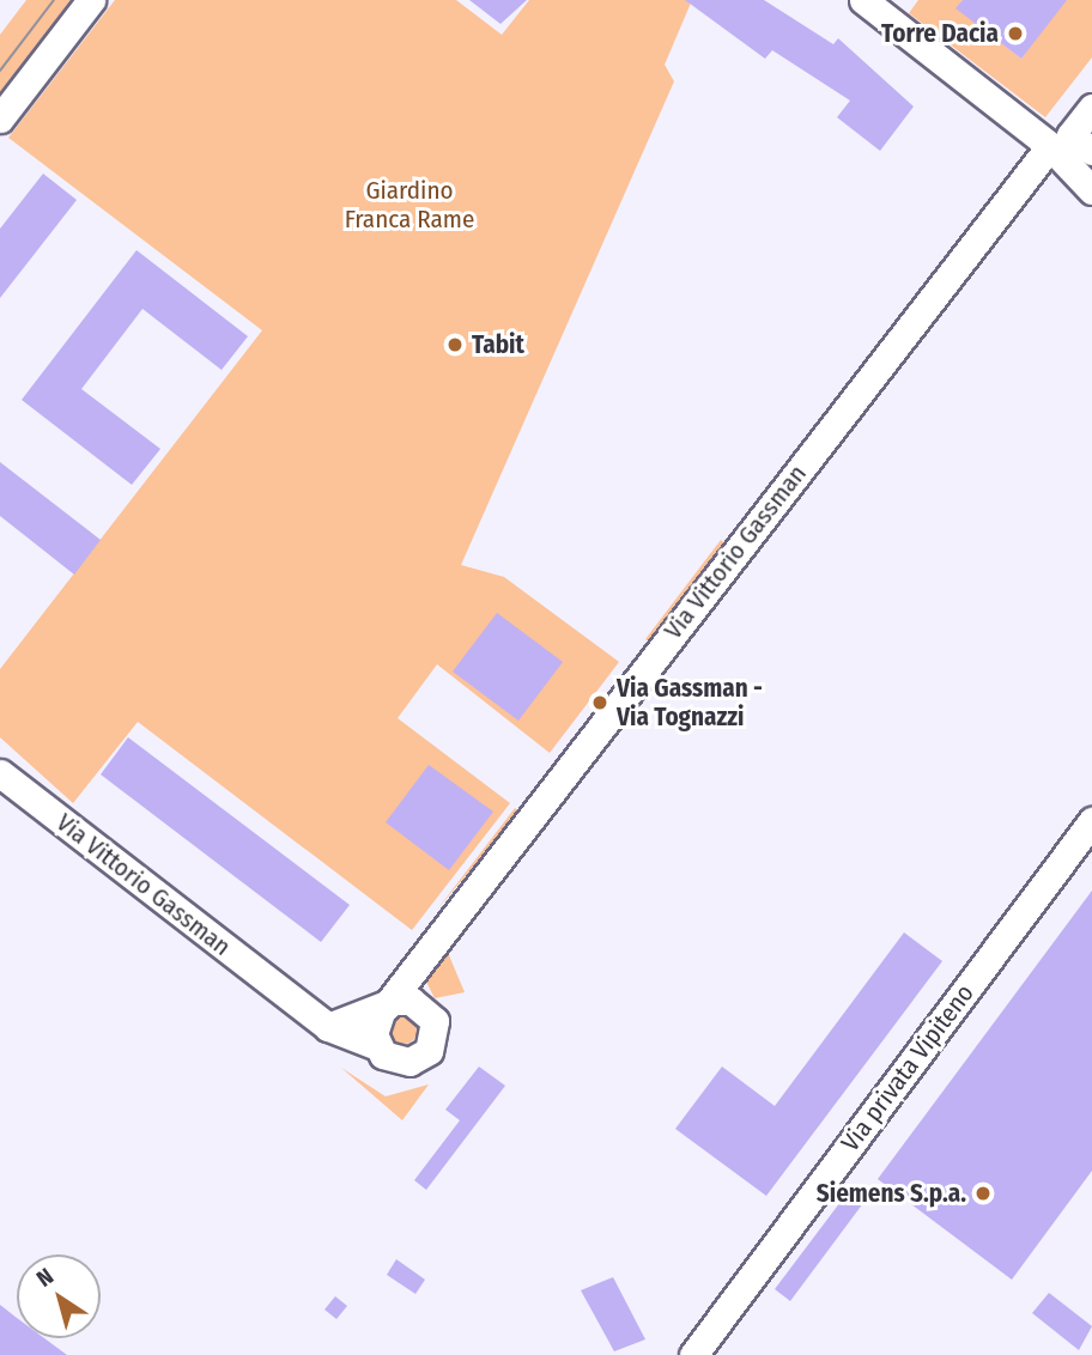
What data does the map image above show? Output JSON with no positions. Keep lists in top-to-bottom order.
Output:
{
  "streets": {
    "street": ["Via Vittorio Gassman", "Via privata Vipiteno"]
  },
  "parks": ["Giardino Franca Rame"],
  "places": [
    "Torre Dacia",
    "Tabit",
    "Via Gassman - Via Tognazzi",
    "Siemens S.p.a."
  ],
  "north": "top left"
}
